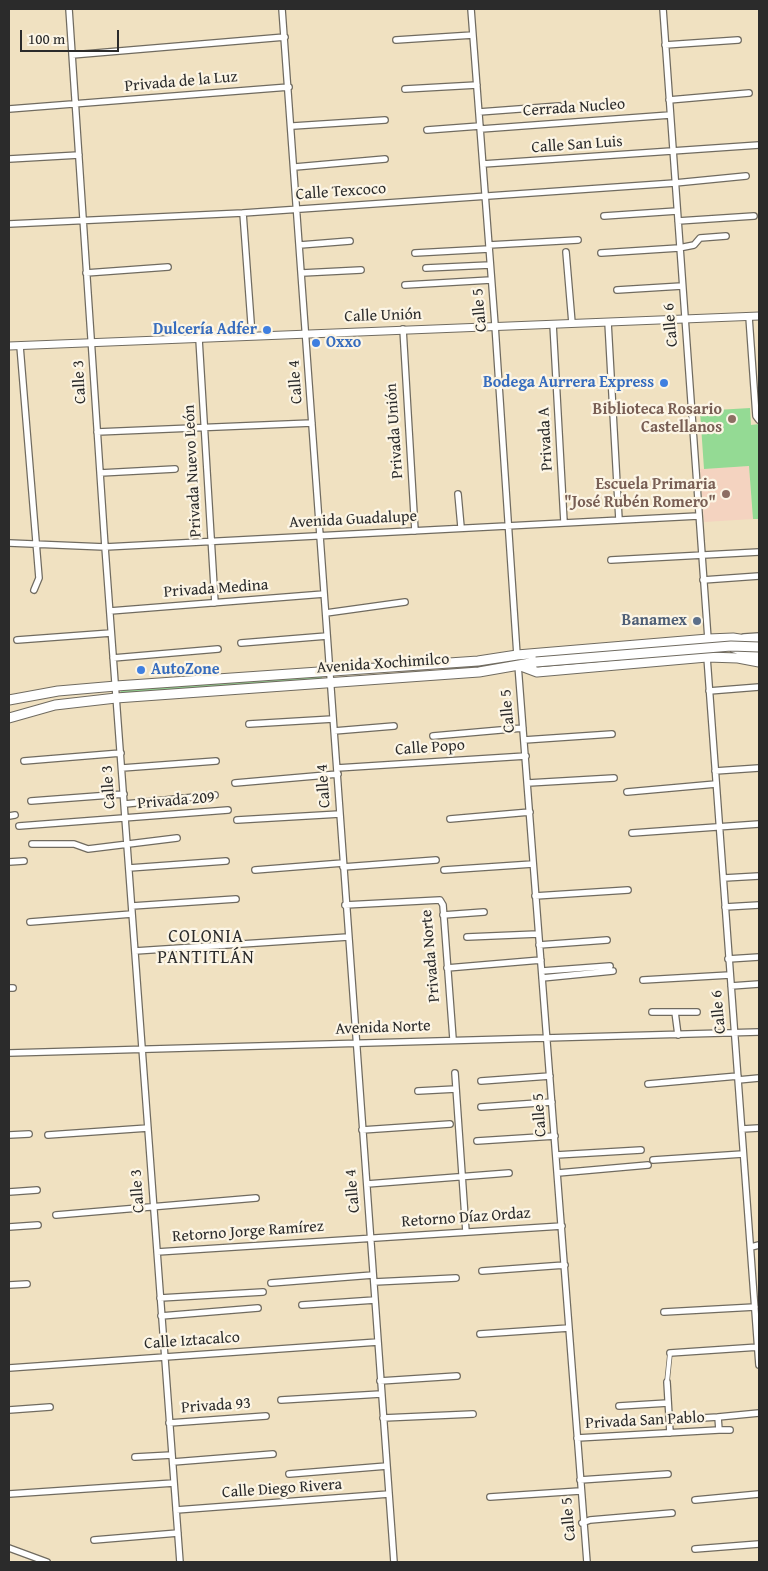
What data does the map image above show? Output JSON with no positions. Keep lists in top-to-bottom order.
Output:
{
  "streets": {
    "main road": ["Avenida Xochimilco"],
    "street": [
      "Privada de la Luz",
      "Cerrada Nucleo",
      "Calle San Luis",
      "Calle Texcoco",
      "Calle 5",
      "Calle Unión",
      "Calle 6",
      "Calle 3",
      "Calle 4",
      "Privada Unión",
      "Privada A",
      "Privada Nuevo León",
      "Avenida Guadalupe",
      "Privada Medina",
      "Calle Popo",
      "Privada 209",
      "Privada Norte",
      "Avenida Norte",
      "Retorno Díaz Ordaz",
      "Retorno Jorge Ramírez",
      "Calle Iztacalco",
      "Privada 93",
      "Privada San Pablo",
      "Calle Diego Rivera"
    ]
  },
  "crossings": [
    ["Privada de la Luz", "Calle 3"],
    ["Privada de la Luz", "Calle 4"],
    ["Cerrada Nucleo", "Calle 5"],
    ["Cerrada Nucleo", "Calle 6"],
    ["Calle San Luis", "Calle 5"],
    ["Calle San Luis", "Calle 6"],
    ["Calle Texcoco", "Calle 5"],
    ["Calle Texcoco", "Calle 6"],
    ["Calle Texcoco", "Calle 3"],
    ["Calle Texcoco", "Calle 4"],
    ["Calle 5", "Calle Unión"],
    ["Calle 5", "Avenida Guadalupe"],
    ["Calle 5", "Avenida Xochimilco"],
    ["Calle 5", "Calle Popo"],
    ["Calle 5", "Avenida Norte"],
    ["Calle 5", "Retorno Díaz Ordaz"],
    ["Calle 5", "Privada San Pablo"],
    ["Calle Unión", "Calle 6"],
    ["Calle Unión", "Calle 3"],
    ["Calle Unión", "Calle 4"],
    ["Calle Unión", "Privada Unión"],
    ["Calle Unión", "Privada A"],
    ["Calle Unión", "Privada Nuevo León"],
    ["Calle 6", "Avenida Guadalupe"],
    ["Calle 6", "Avenida Xochimilco"],
    ["Calle 6", "Avenida Norte"],
    ["Calle 3", "Avenida Guadalupe"],
    ["Calle 3", "Privada Medina"],
    ["Calle 3", "Avenida Xochimilco"],
    ["Calle 3", "Privada 209"],
    ["Calle 3", "Avenida Norte"],
    ["Calle 3", "Retorno Jorge Ramírez"],
    ["Calle 3", "Calle Iztacalco"],
    ["Calle 3", "Privada 93"],
    ["Calle 3", "Calle Diego Rivera"],
    ["Calle 4", "Avenida Guadalupe"],
    ["Calle 4", "Privada Medina"],
    ["Calle 4", "Avenida Xochimilco"],
    ["Calle 4", "Calle Popo"],
    ["Calle 4", "Privada Norte"],
    ["Calle 4", "Avenida Norte"],
    ["Calle 4", "Retorno Díaz Ordaz"],
    ["Calle 4", "Retorno Jorge Ramírez"],
    ["Calle 4", "Calle Iztacalco"],
    ["Calle 4", "Calle Diego Rivera"],
    ["Privada Unión", "Avenida Guadalupe"],
    ["Privada A", "Avenida Guadalupe"],
    ["Privada Nuevo León", "Avenida Guadalupe"],
    ["Privada Nuevo León", "Privada Medina"],
    ["Privada Norte", "Avenida Norte"],
    ["Retorno Díaz Ordaz", "Retorno Jorge Ramírez"]
  ],
  "districts": ["COLONIA PANTITLÁN"],
  "places": [
    "Dulcería Adfer",
    "Oxxo",
    "Bodega Aurrera Express",
    "Biblioteca Rosario Castellanos",
    "Escuela Primaria \"José Rubén Romero\"",
    "Banamex",
    "AutoZone"
  ],
  "scale_bar": "100 m"
}
